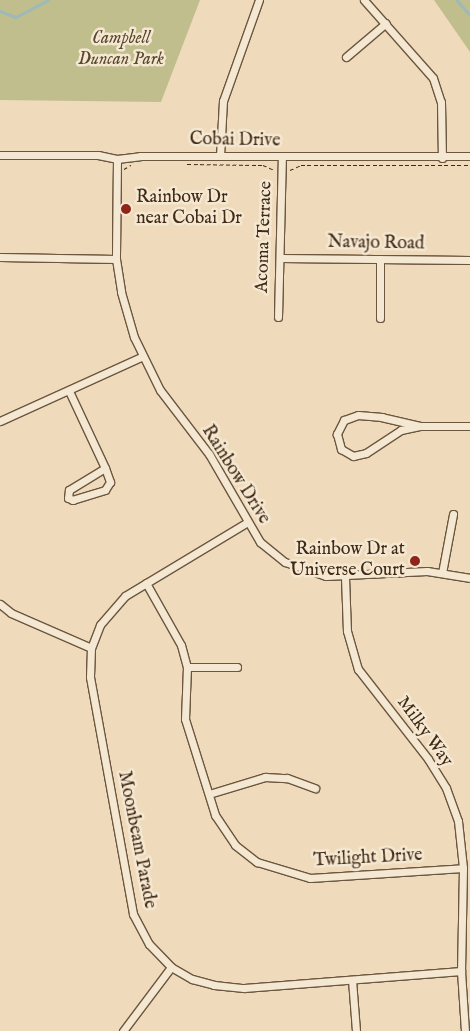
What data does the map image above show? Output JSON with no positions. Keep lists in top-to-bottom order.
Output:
{
  "streets": {
    "street": [
      "Cobai Drive",
      "Acoma Terrace",
      "Navajo Road",
      "Rainbow Drive",
      "Milky Way",
      "Moonbeam Parade",
      "Twilight Drive"
    ]
  },
  "crossings": [
    ["Cobai Drive", "Acoma Terrace"],
    ["Cobai Drive", "Rainbow Drive"],
    ["Acoma Terrace", "Navajo Road"],
    ["Rainbow Drive", "Milky Way"],
    ["Rainbow Drive", "Moonbeam Parade"],
    ["Milky Way", "Moonbeam Parade"],
    ["Milky Way", "Twilight Drive"],
    ["Moonbeam Parade", "Twilight Drive"]
  ],
  "parks": ["Campbell Duncan Park"],
  "places": ["Rainbow Dr near Cobai Dr", "Rainbow Dr at Universe Court"]
}
